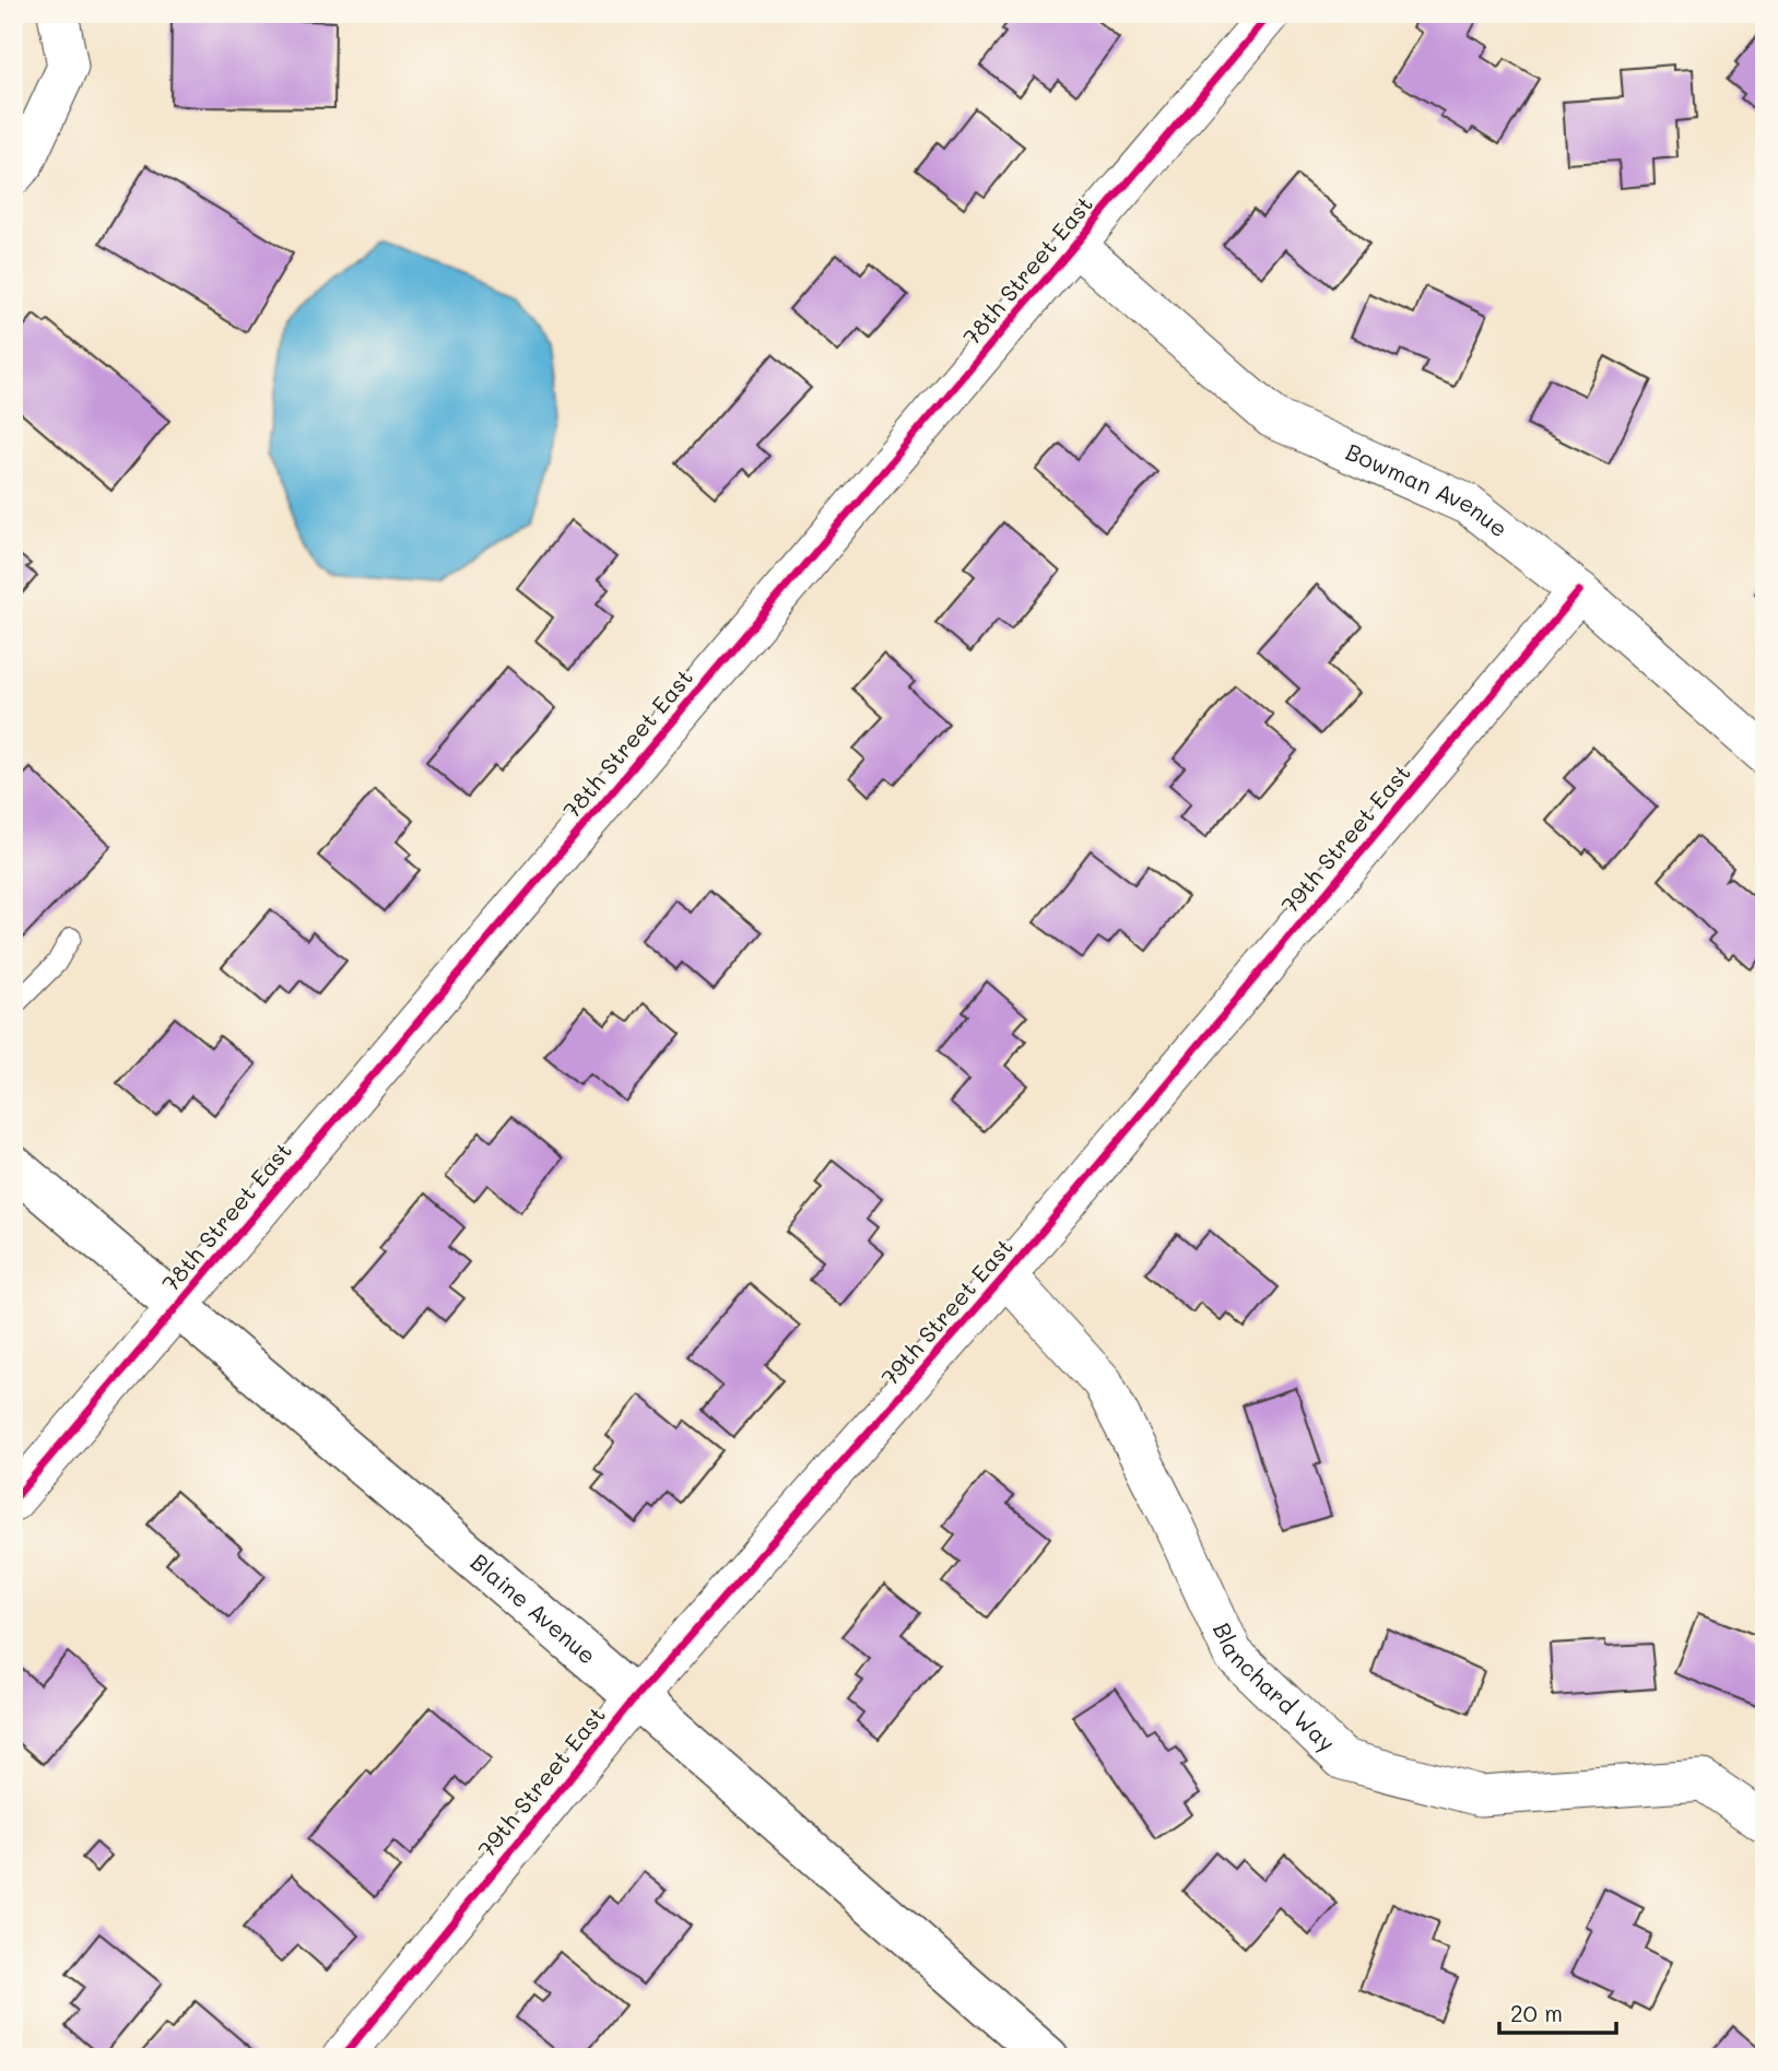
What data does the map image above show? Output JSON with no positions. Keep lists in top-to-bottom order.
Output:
{
  "streets": {
    "street": [
      "78th Street East",
      "Bowman Avenue",
      "79th Street East",
      "Blaine Avenue",
      "Blanchard Way"
    ]
  },
  "crossings": [
    ["78th Street East", "Bowman Avenue"],
    ["78th Street East", "Blaine Avenue"],
    ["Bowman Avenue", "79th Street East"],
    ["79th Street East", "Blaine Avenue"],
    ["79th Street East", "Blanchard Way"]
  ],
  "scale_bar": "20 m"
}
